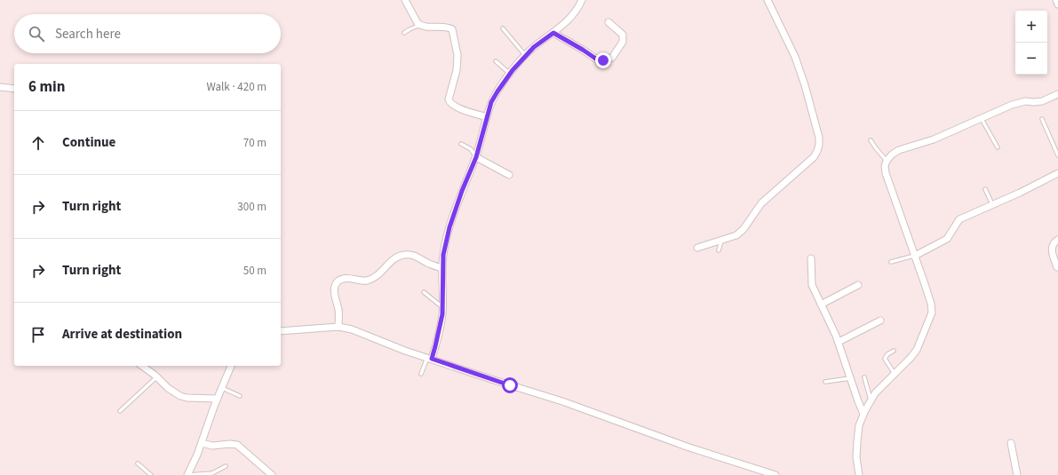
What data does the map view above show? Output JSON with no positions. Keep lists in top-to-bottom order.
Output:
{
  "page": {
    "map_buttons": ["+", "−"],
    "search": "Search here",
    "heading": ["6 min", "Walk · 420 m"],
    "list": [
      ["Continue", "70 m"],
      ["Turn right", "300 m"],
      ["Turn right", "50 m"],
      "Arrive at destination"
    ]
  }
}
